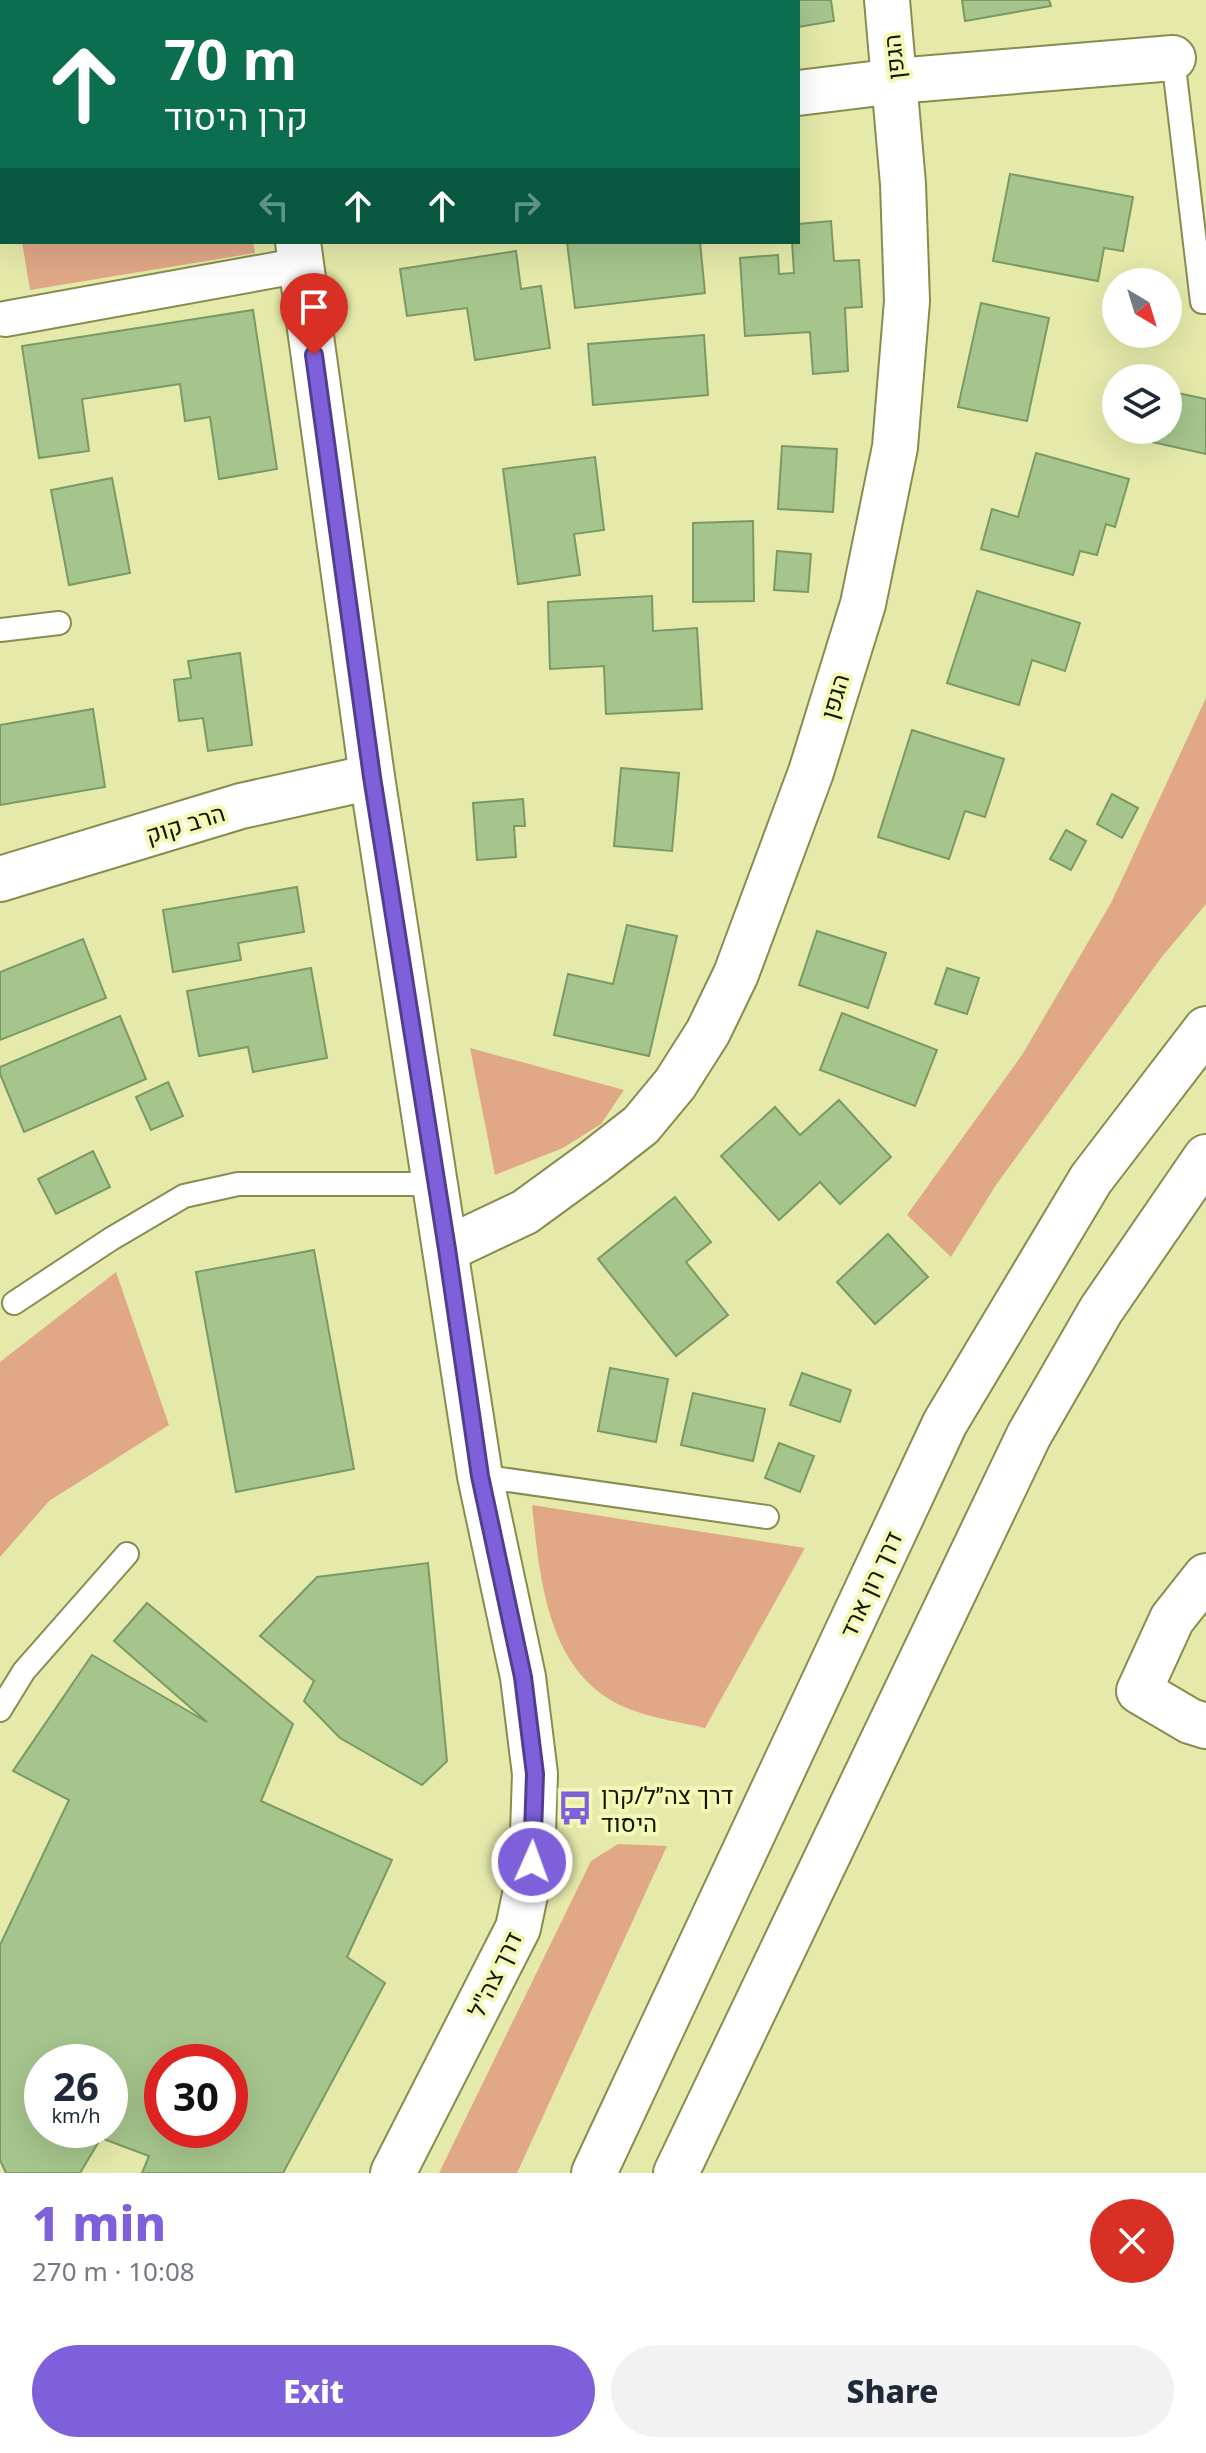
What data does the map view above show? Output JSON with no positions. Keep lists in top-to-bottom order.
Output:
{
  "streets": {
    "street": [
      "הגפן",
      "הרב קוק",
      "דרך רון ארד",
      "דרך צה\"ל"
    ]
  },
  "crossings": [
    ["הגפן", "דרך צה\"ל"],
    ["הרב קוק", "דרך צה\"ל"]
  ],
  "places": {
    "bus stop": ["דרך צה״ל/קרן היסוד"]
  },
  "north": "bottom right",
  "page": {
    "turn": ["70 m", "קרן היסוד"],
    "speed": "26 km/h",
    "limit": "30",
    "heading": ["1 min", "270 m · 10:08"],
    "buttons": ["Exit", "Share"]
  }
}
